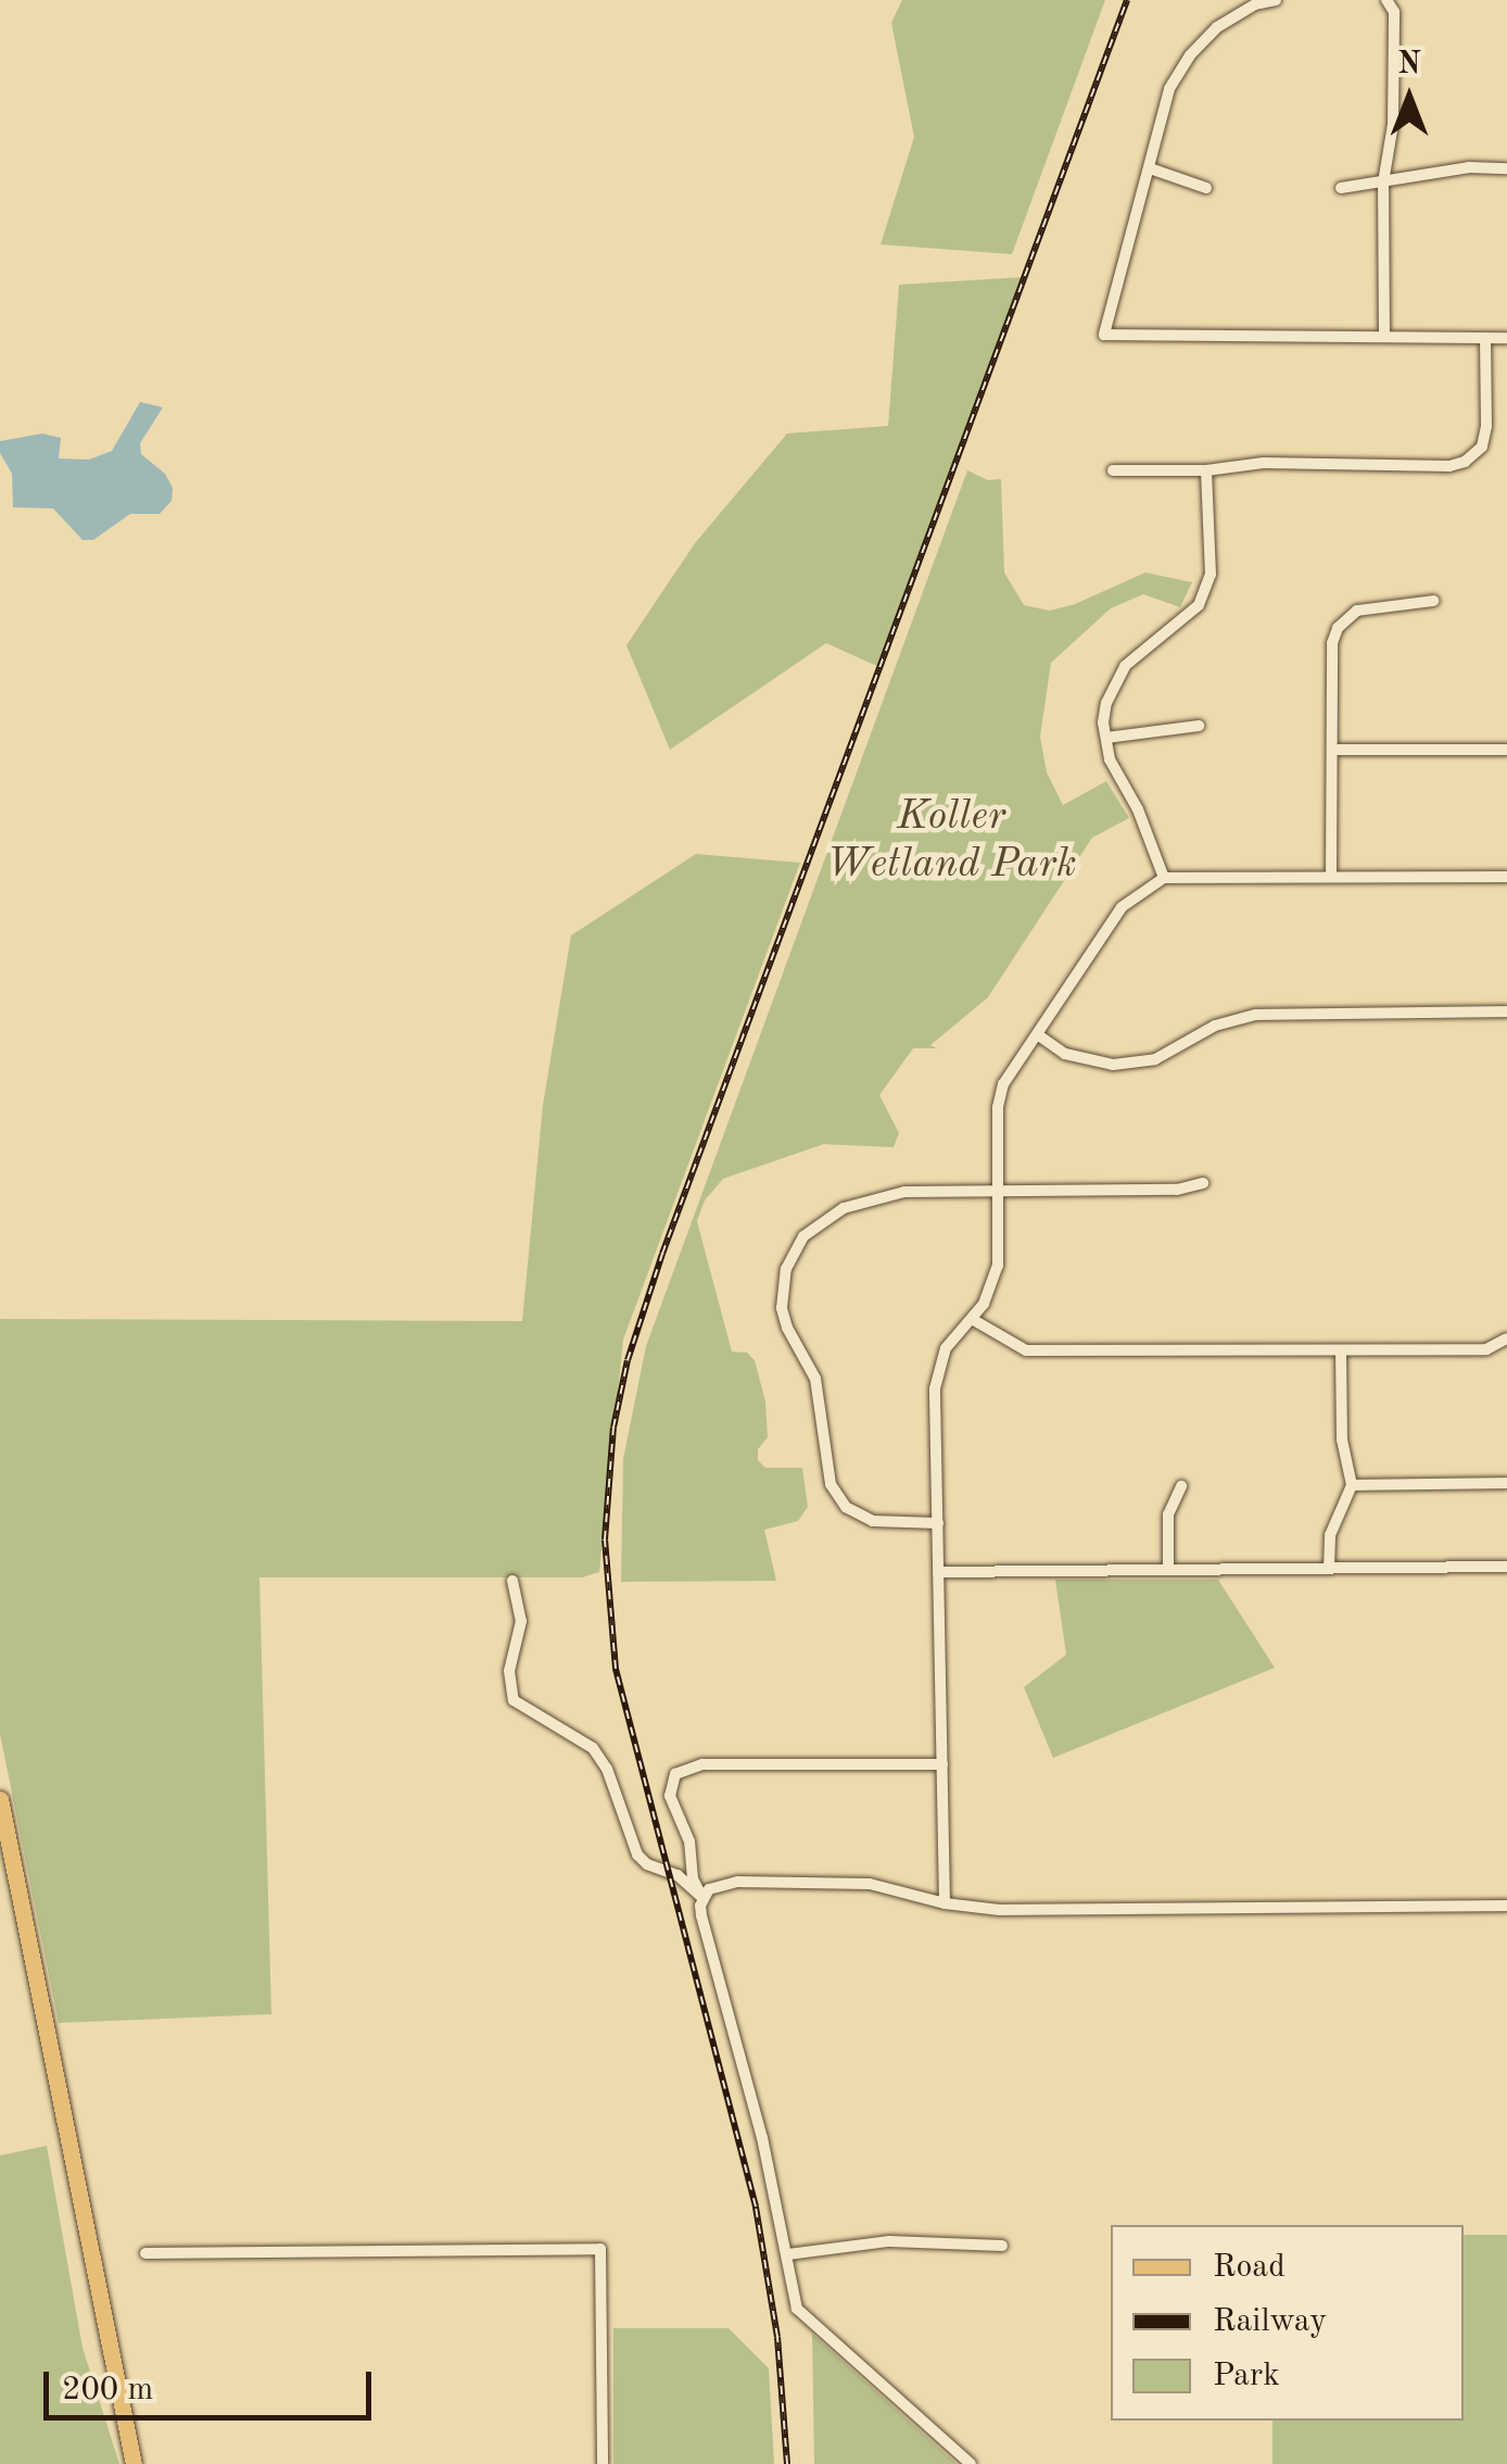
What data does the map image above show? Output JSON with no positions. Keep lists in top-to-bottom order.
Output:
{
  "parks": ["Koller Wetland Park"],
  "legend": ["Road", "Railway", "Park"],
  "scale_bar": "200 m",
  "north": "top"
}
